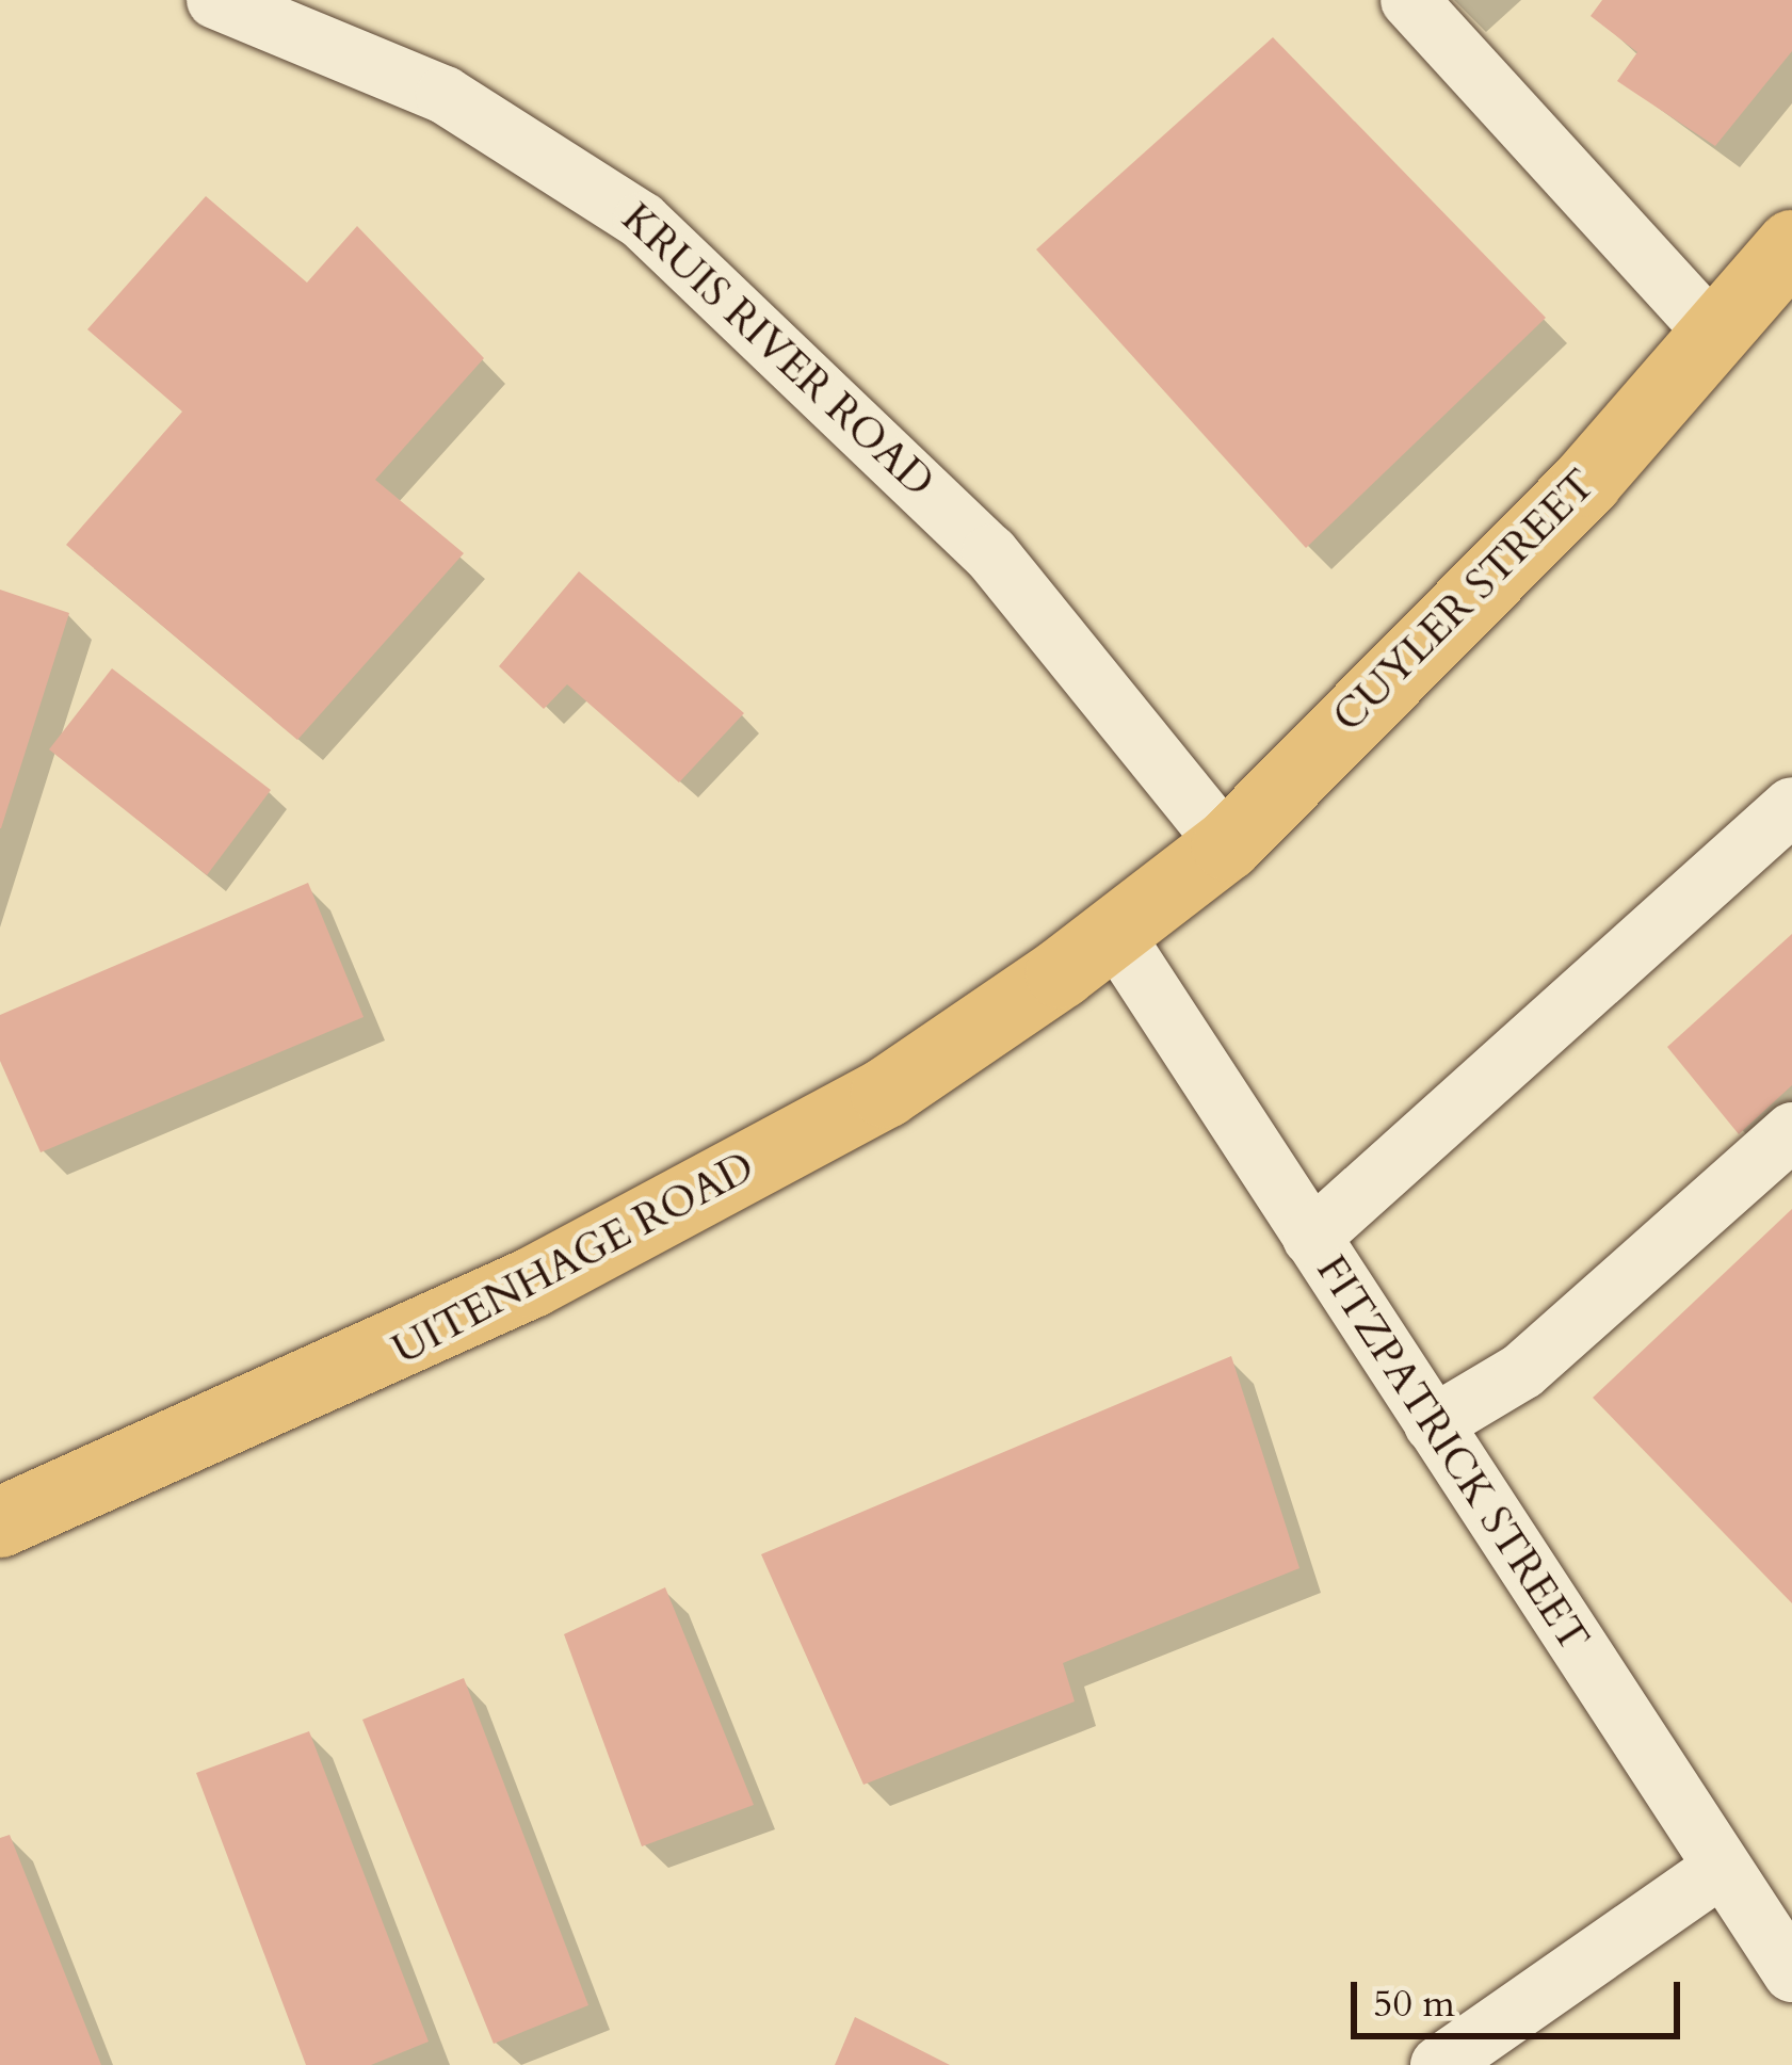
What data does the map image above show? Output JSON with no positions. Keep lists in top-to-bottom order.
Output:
{
  "streets": {
    "main road": ["CUYLER STREET", "UITENHAGE ROAD"],
    "lane": ["KRUIS RIVER ROAD", "FITZPATRICK STREET"]
  },
  "crossings": [
    ["KRUIS RIVER ROAD", "CUYLER STREET"],
    ["CUYLER STREET", "UITENHAGE ROAD"],
    ["CUYLER STREET", "FITZPATRICK STREET"],
    ["UITENHAGE ROAD", "FITZPATRICK STREET"]
  ],
  "scale_bar": "50 m"
}
